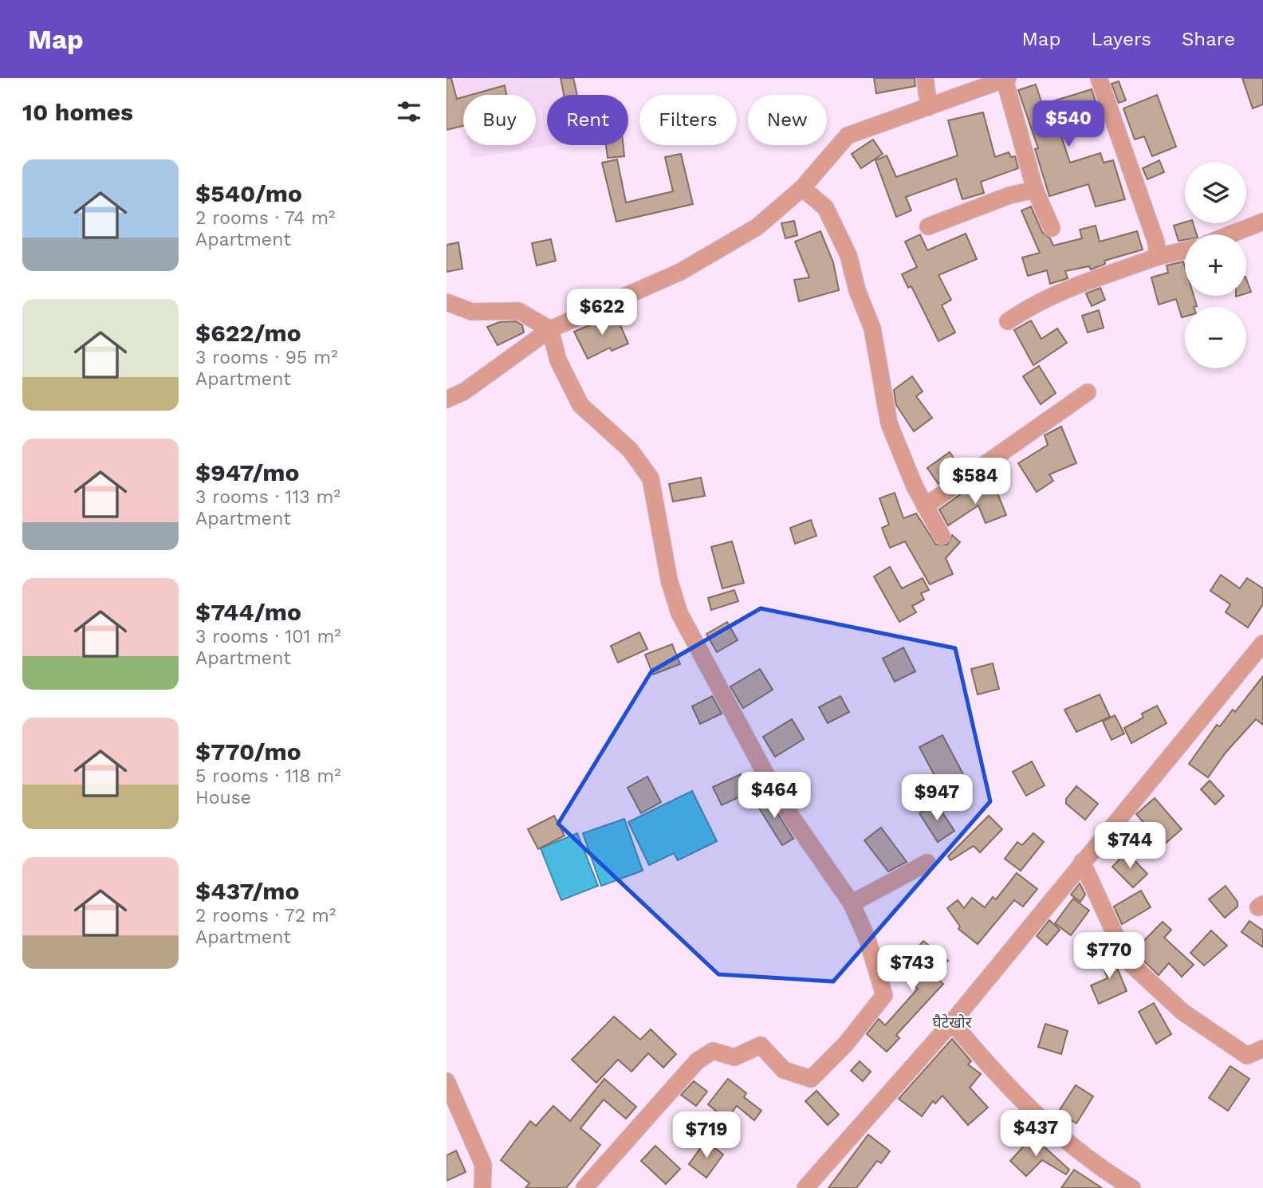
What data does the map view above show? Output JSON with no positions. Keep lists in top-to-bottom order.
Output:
{
  "districts": ["घैटेखोर"],
  "page": {
    "header": "Map",
    "nav": ["Map", "Layers", "Share"],
    "heading": "10 homes",
    "chip": [
      "Buy",
      "Rent",
      "Filters",
      "New"
    ],
    "price": [
      "$540",
      "$622",
      "$584",
      "$464",
      "$947",
      "$744",
      "$770",
      "$743",
      "$437",
      "$719"
    ],
    "list": [
      {
        "name": "$540/mo",
        "note": "2 rooms · 74 m² · Apartment"
      },
      {
        "name": "$622/mo",
        "note": "3 rooms · 95 m² · Apartment"
      },
      {
        "name": "$947/mo",
        "note": "3 rooms · 113 m² · Apartment"
      },
      {
        "name": "$744/mo",
        "note": "3 rooms · 101 m² · Apartment"
      },
      {
        "name": "$770/mo",
        "note": "5 rooms · 118 m² · House"
      },
      {
        "name": "$437/mo",
        "note": "2 rooms · 72 m² · Apartment"
      }
    ],
    "map_buttons": ["+", "−"]
  }
}
